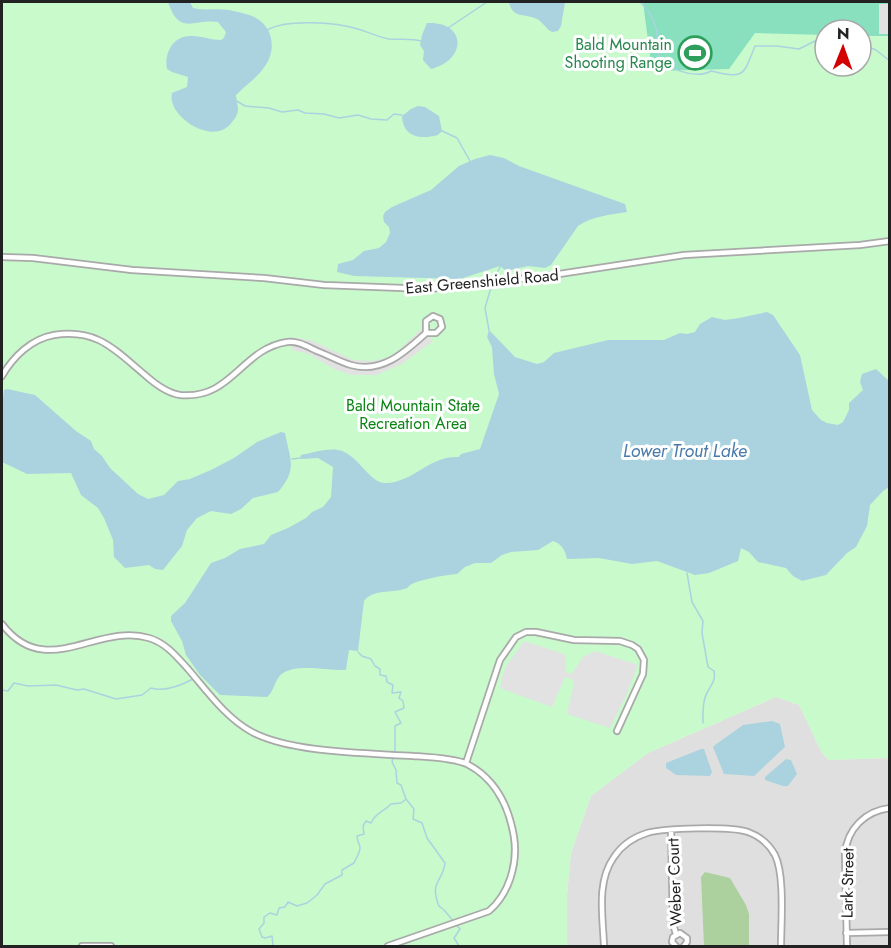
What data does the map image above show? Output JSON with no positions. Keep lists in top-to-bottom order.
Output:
{
  "streets": {
    "street": ["East Greenshield Road", "Weber Court", "Lark Street"]
  },
  "water": ["Lower Trout Lake"],
  "parks": ["Bald Mountain State Recreation Area"],
  "places": {
    "sports": ["Bald Mountain Shooting Range"]
  },
  "north": "top"
}
